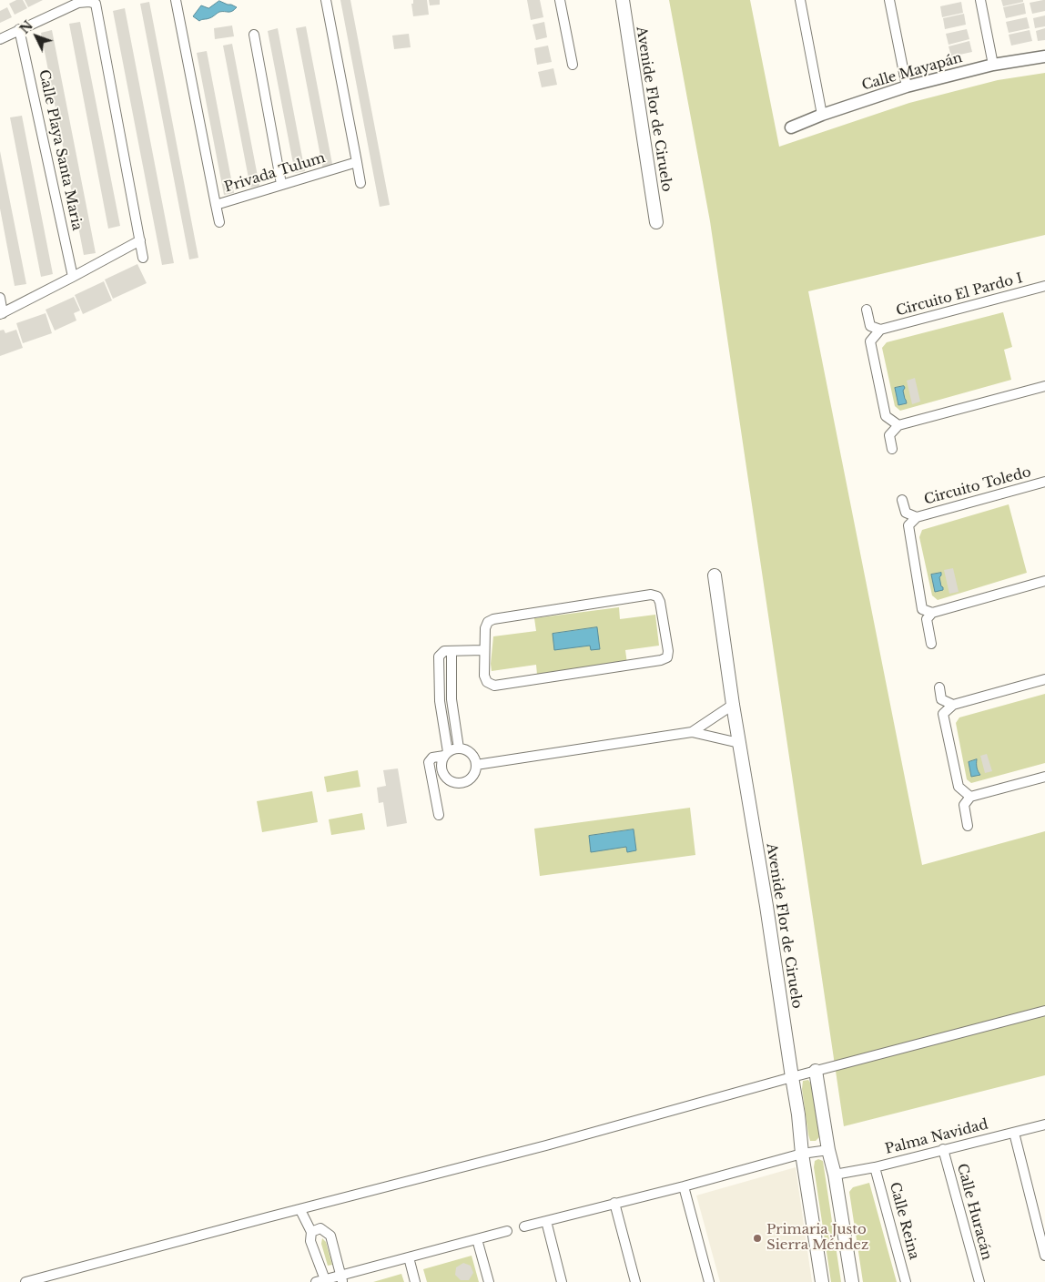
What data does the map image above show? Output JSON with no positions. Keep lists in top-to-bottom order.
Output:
{
  "streets": {
    "main road": ["Avenide Flor de Ciruelo"],
    "street": [
      "Calle Mayapán",
      "Calle Playa Santa Maria",
      "Privada Tulum",
      "Circuito El Pardo I",
      "Circuito Toledo",
      "Palma Navidad",
      "Calle Huracán",
      "Calle Reina"
    ]
  },
  "crossings": [
    ["Palma Navidad", "Calle Huracán"],
    ["Palma Navidad", "Calle Reina"]
  ],
  "places": ["Primaria Justo Sierra Méndez"],
  "north": "top left"
}
